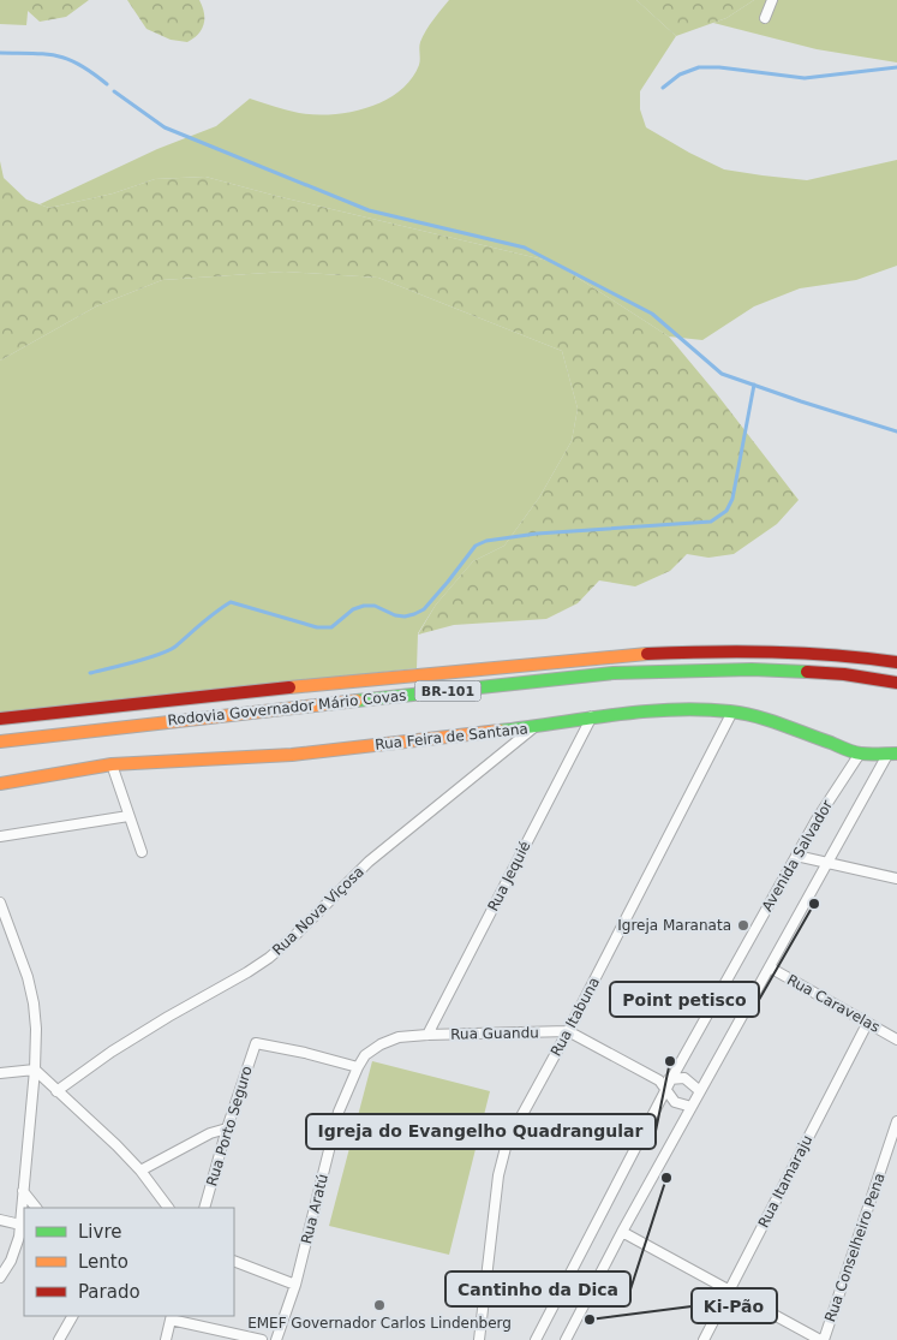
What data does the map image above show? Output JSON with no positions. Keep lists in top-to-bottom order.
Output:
{
  "streets": {
    "main road": ["BR-101", "Rodovia Governador Mário Covas", "Rua Feira de Santana"],
    "street": [
      "Avenida Salvador",
      "Rua Jequié",
      "Rua Nova Viçosa",
      "Rua Caravelas",
      "Rua Itabuna",
      "Rua Guandu",
      "Rua Porto Seguro",
      "Rua Itamaraju",
      "Rua Aratú",
      "Rua Conselheiro Pena"
    ]
  },
  "crossings": [
    ["Rua Feira de Santana", "Avenida Salvador"],
    ["Rua Feira de Santana", "Rua Jequié"],
    ["Rua Feira de Santana", "Rua Nova Viçosa"],
    ["Rua Feira de Santana", "Rua Itabuna"],
    ["Avenida Salvador", "Rua Caravelas"],
    ["Avenida Salvador", "Rua Guandu"],
    ["Rua Jequié", "Rua Guandu"],
    ["Rua Jequié", "Rua Aratú"],
    ["Rua Caravelas", "Rua Itamaraju"],
    ["Rua Itabuna", "Rua Guandu"],
    ["Rua Guandu", "Rua Aratú"],
    ["Rua Porto Seguro", "Rua Aratú"]
  ],
  "places": [
    "Point petisco",
    "Igreja Maranata",
    "Igreja do Evangelho Quadrangular",
    "Cantinho da Dica",
    "EMEF Governador Carlos Lindenberg",
    "Ki-Pão"
  ],
  "legend": ["Livre", "Lento", "Parado"]
}
